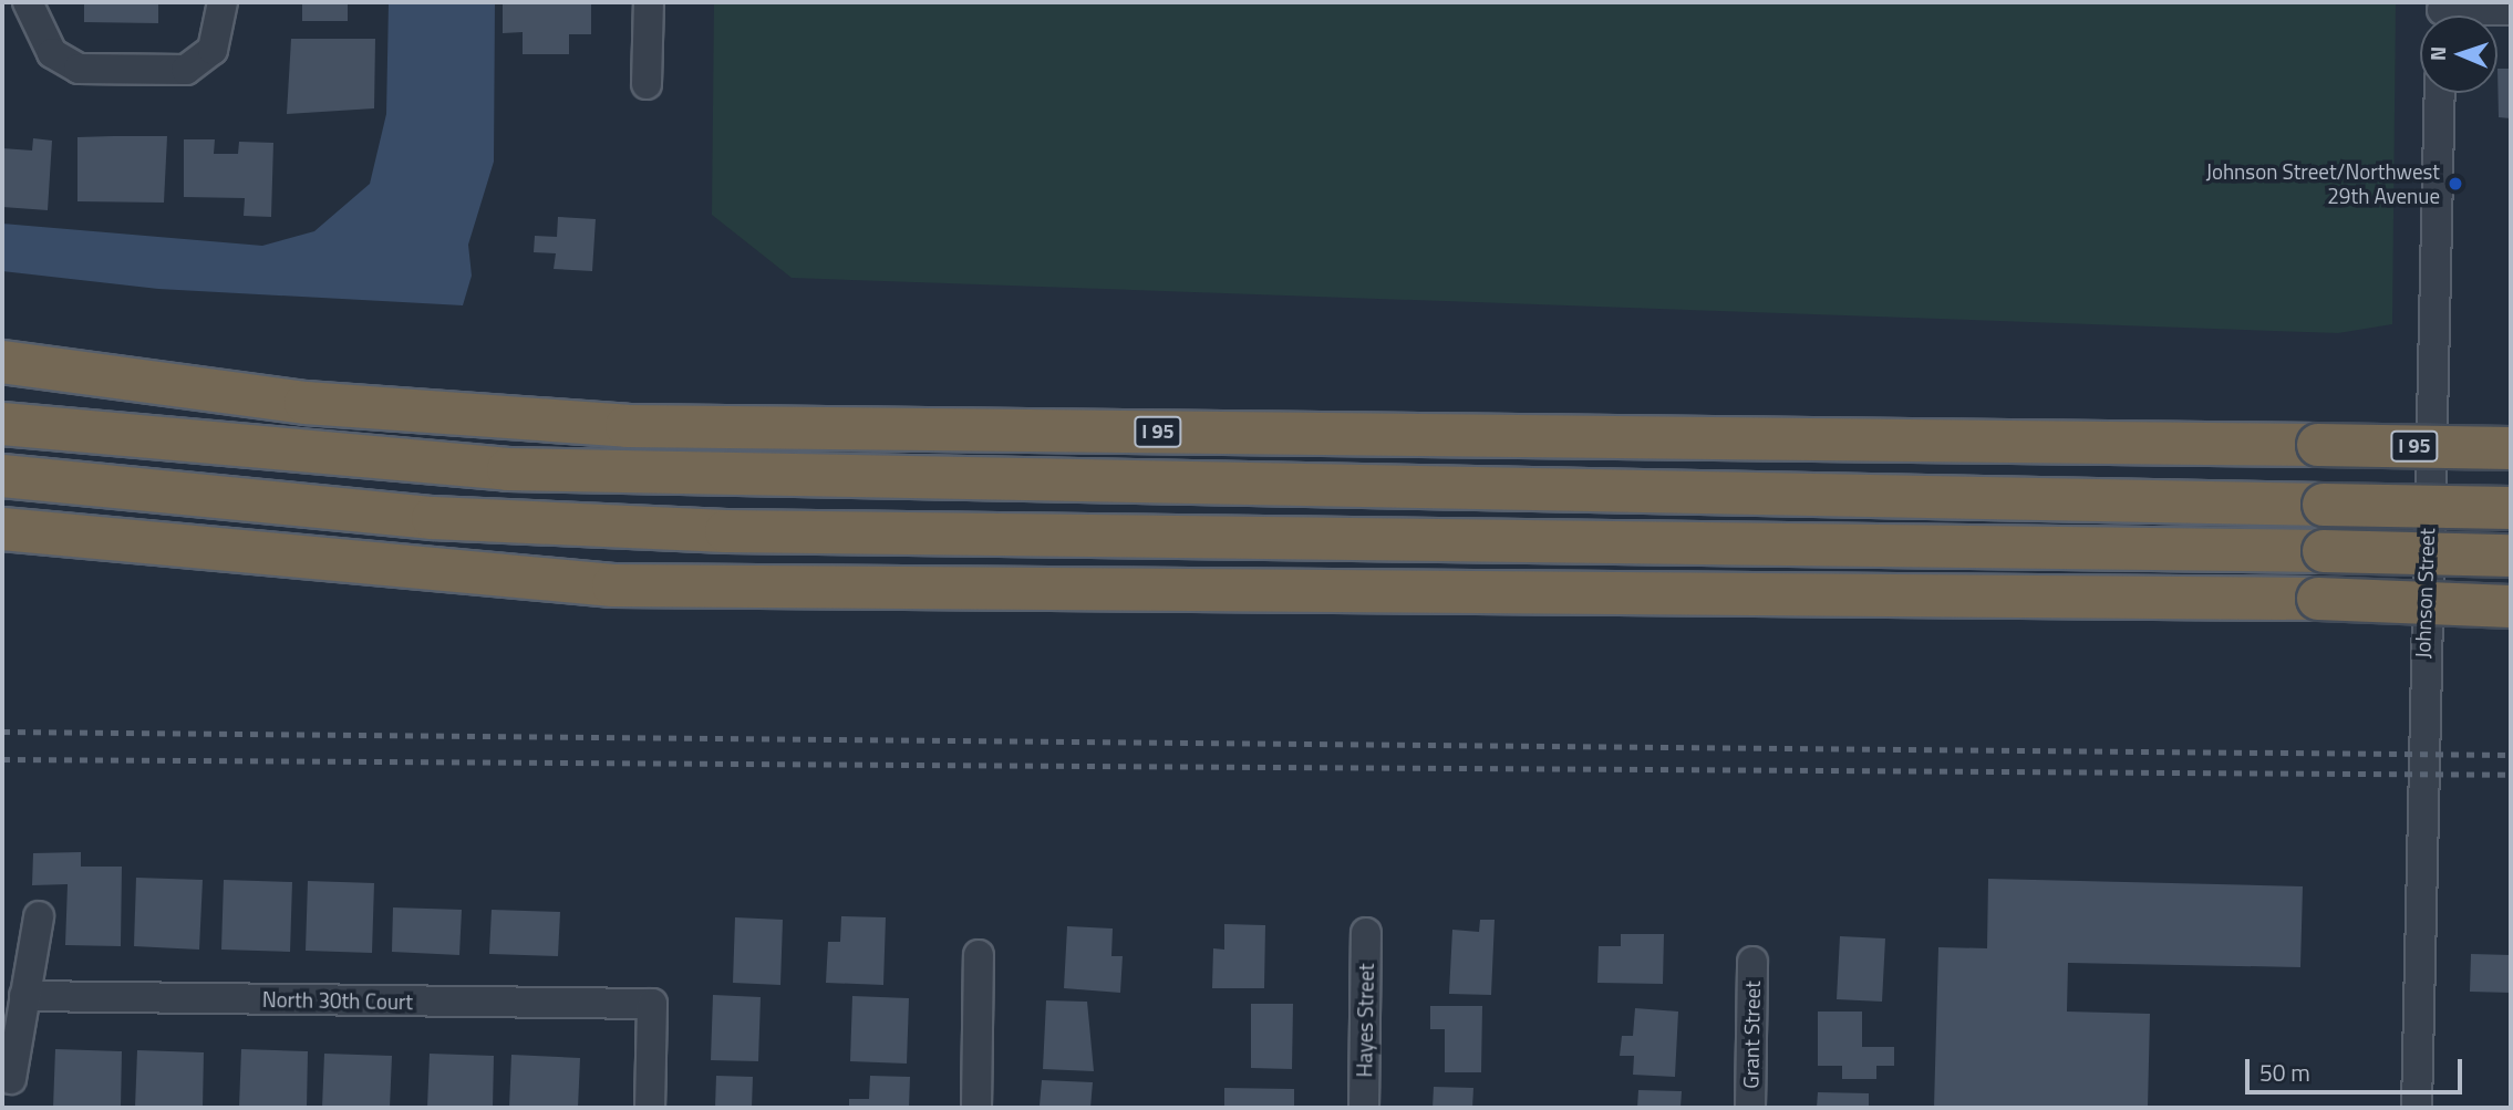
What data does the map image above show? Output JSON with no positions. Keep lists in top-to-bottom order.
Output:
{
  "streets": {
    "highway": ["I 95"],
    "street": [
      "Johnson Street",
      "North 30th Court",
      "Hayes Street",
      "Grant Street"
    ]
  },
  "places": ["Johnson Street/Northwest 29th Avenue"],
  "scale_bar": "50 m",
  "north": "left"
}
